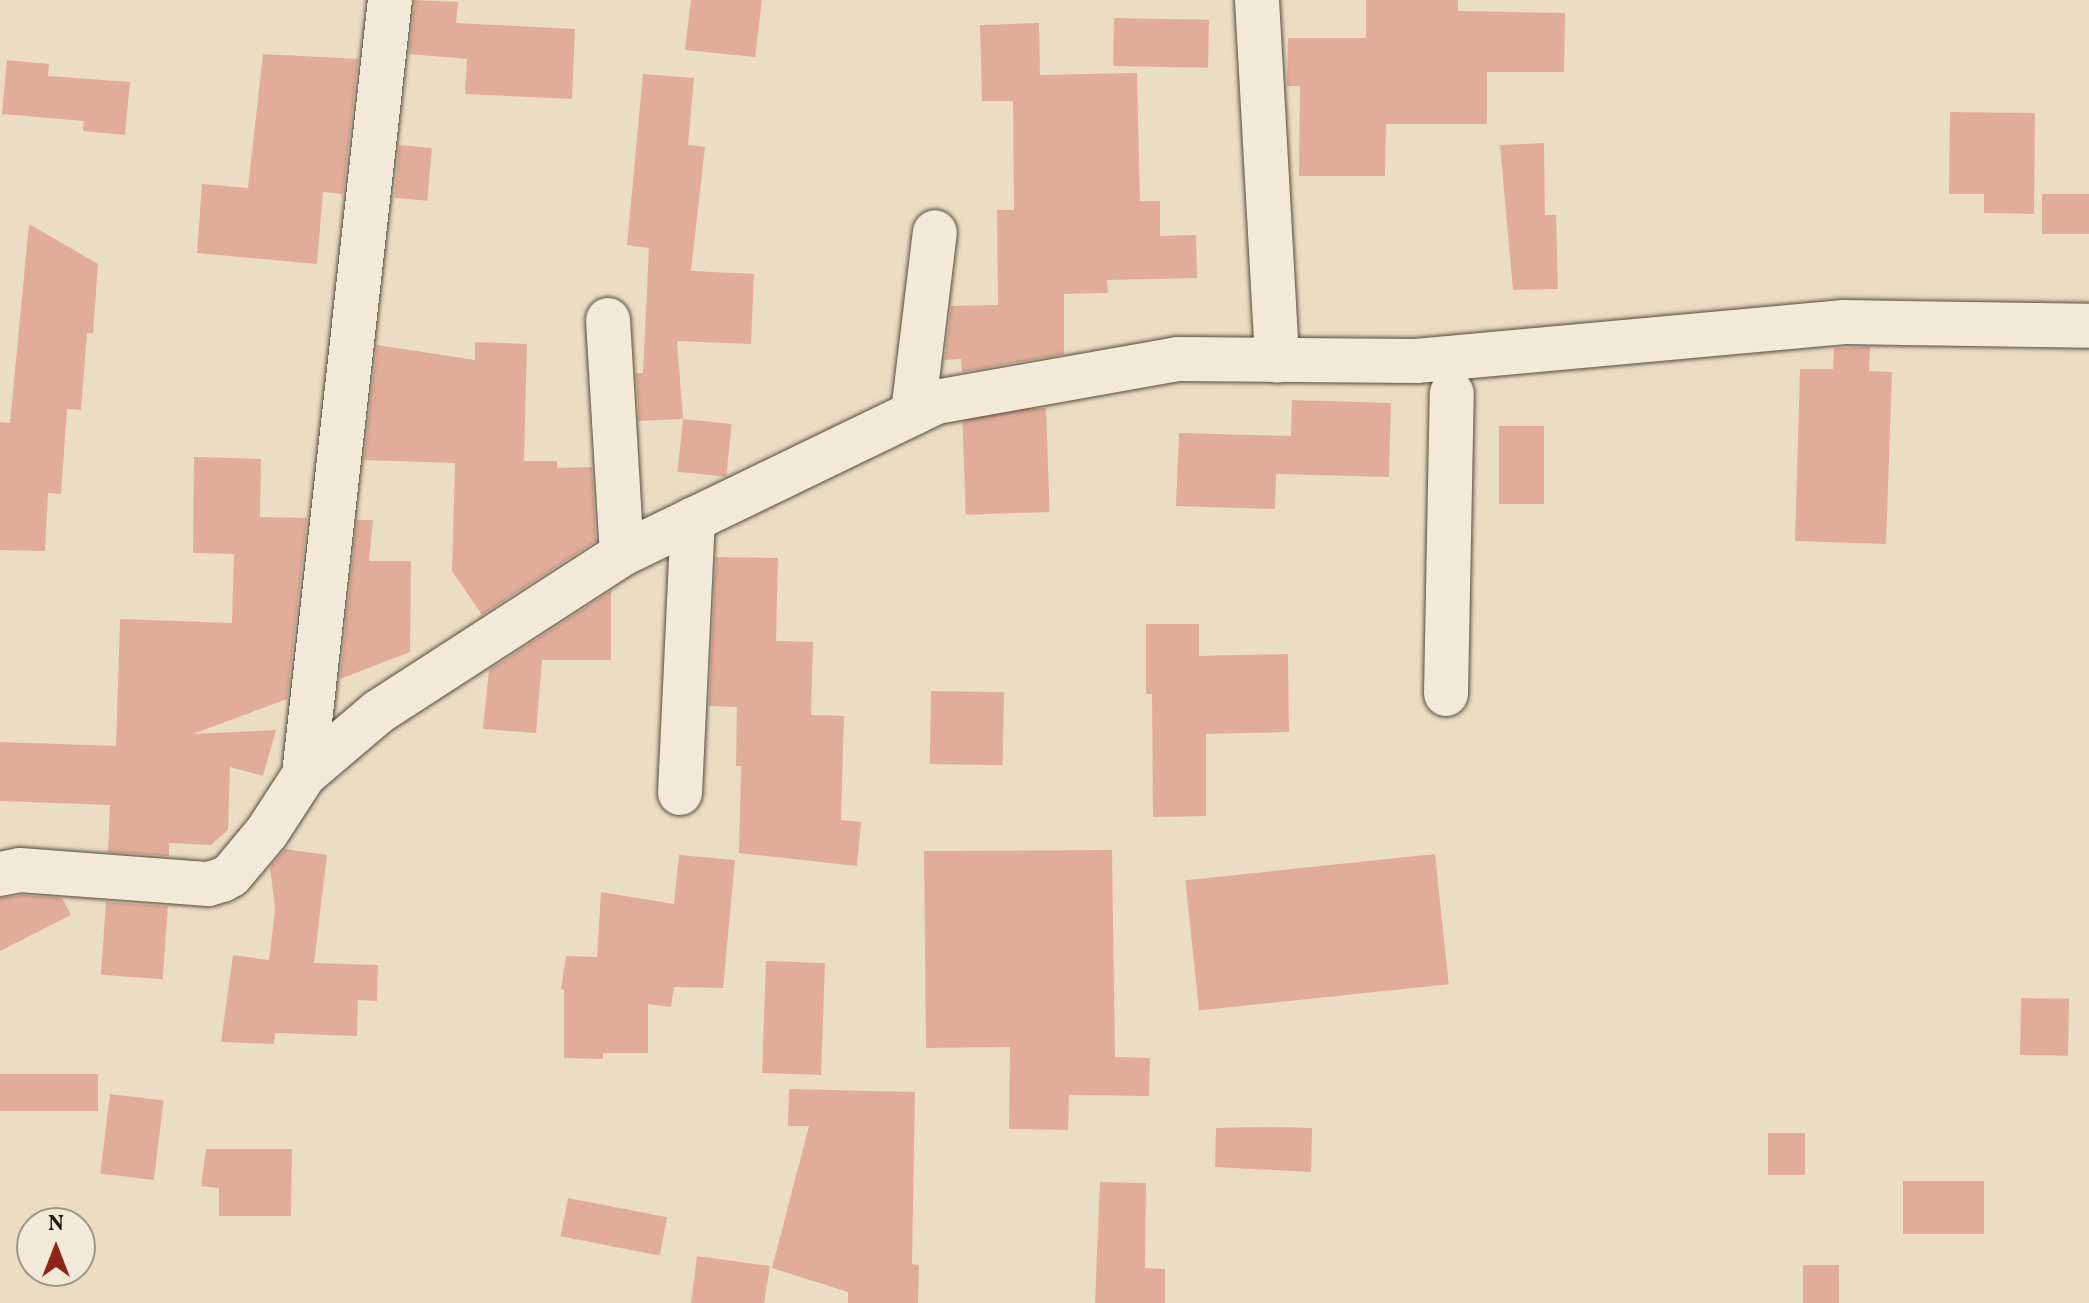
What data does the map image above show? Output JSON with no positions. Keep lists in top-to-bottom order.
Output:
{
  "north": "top"
}
